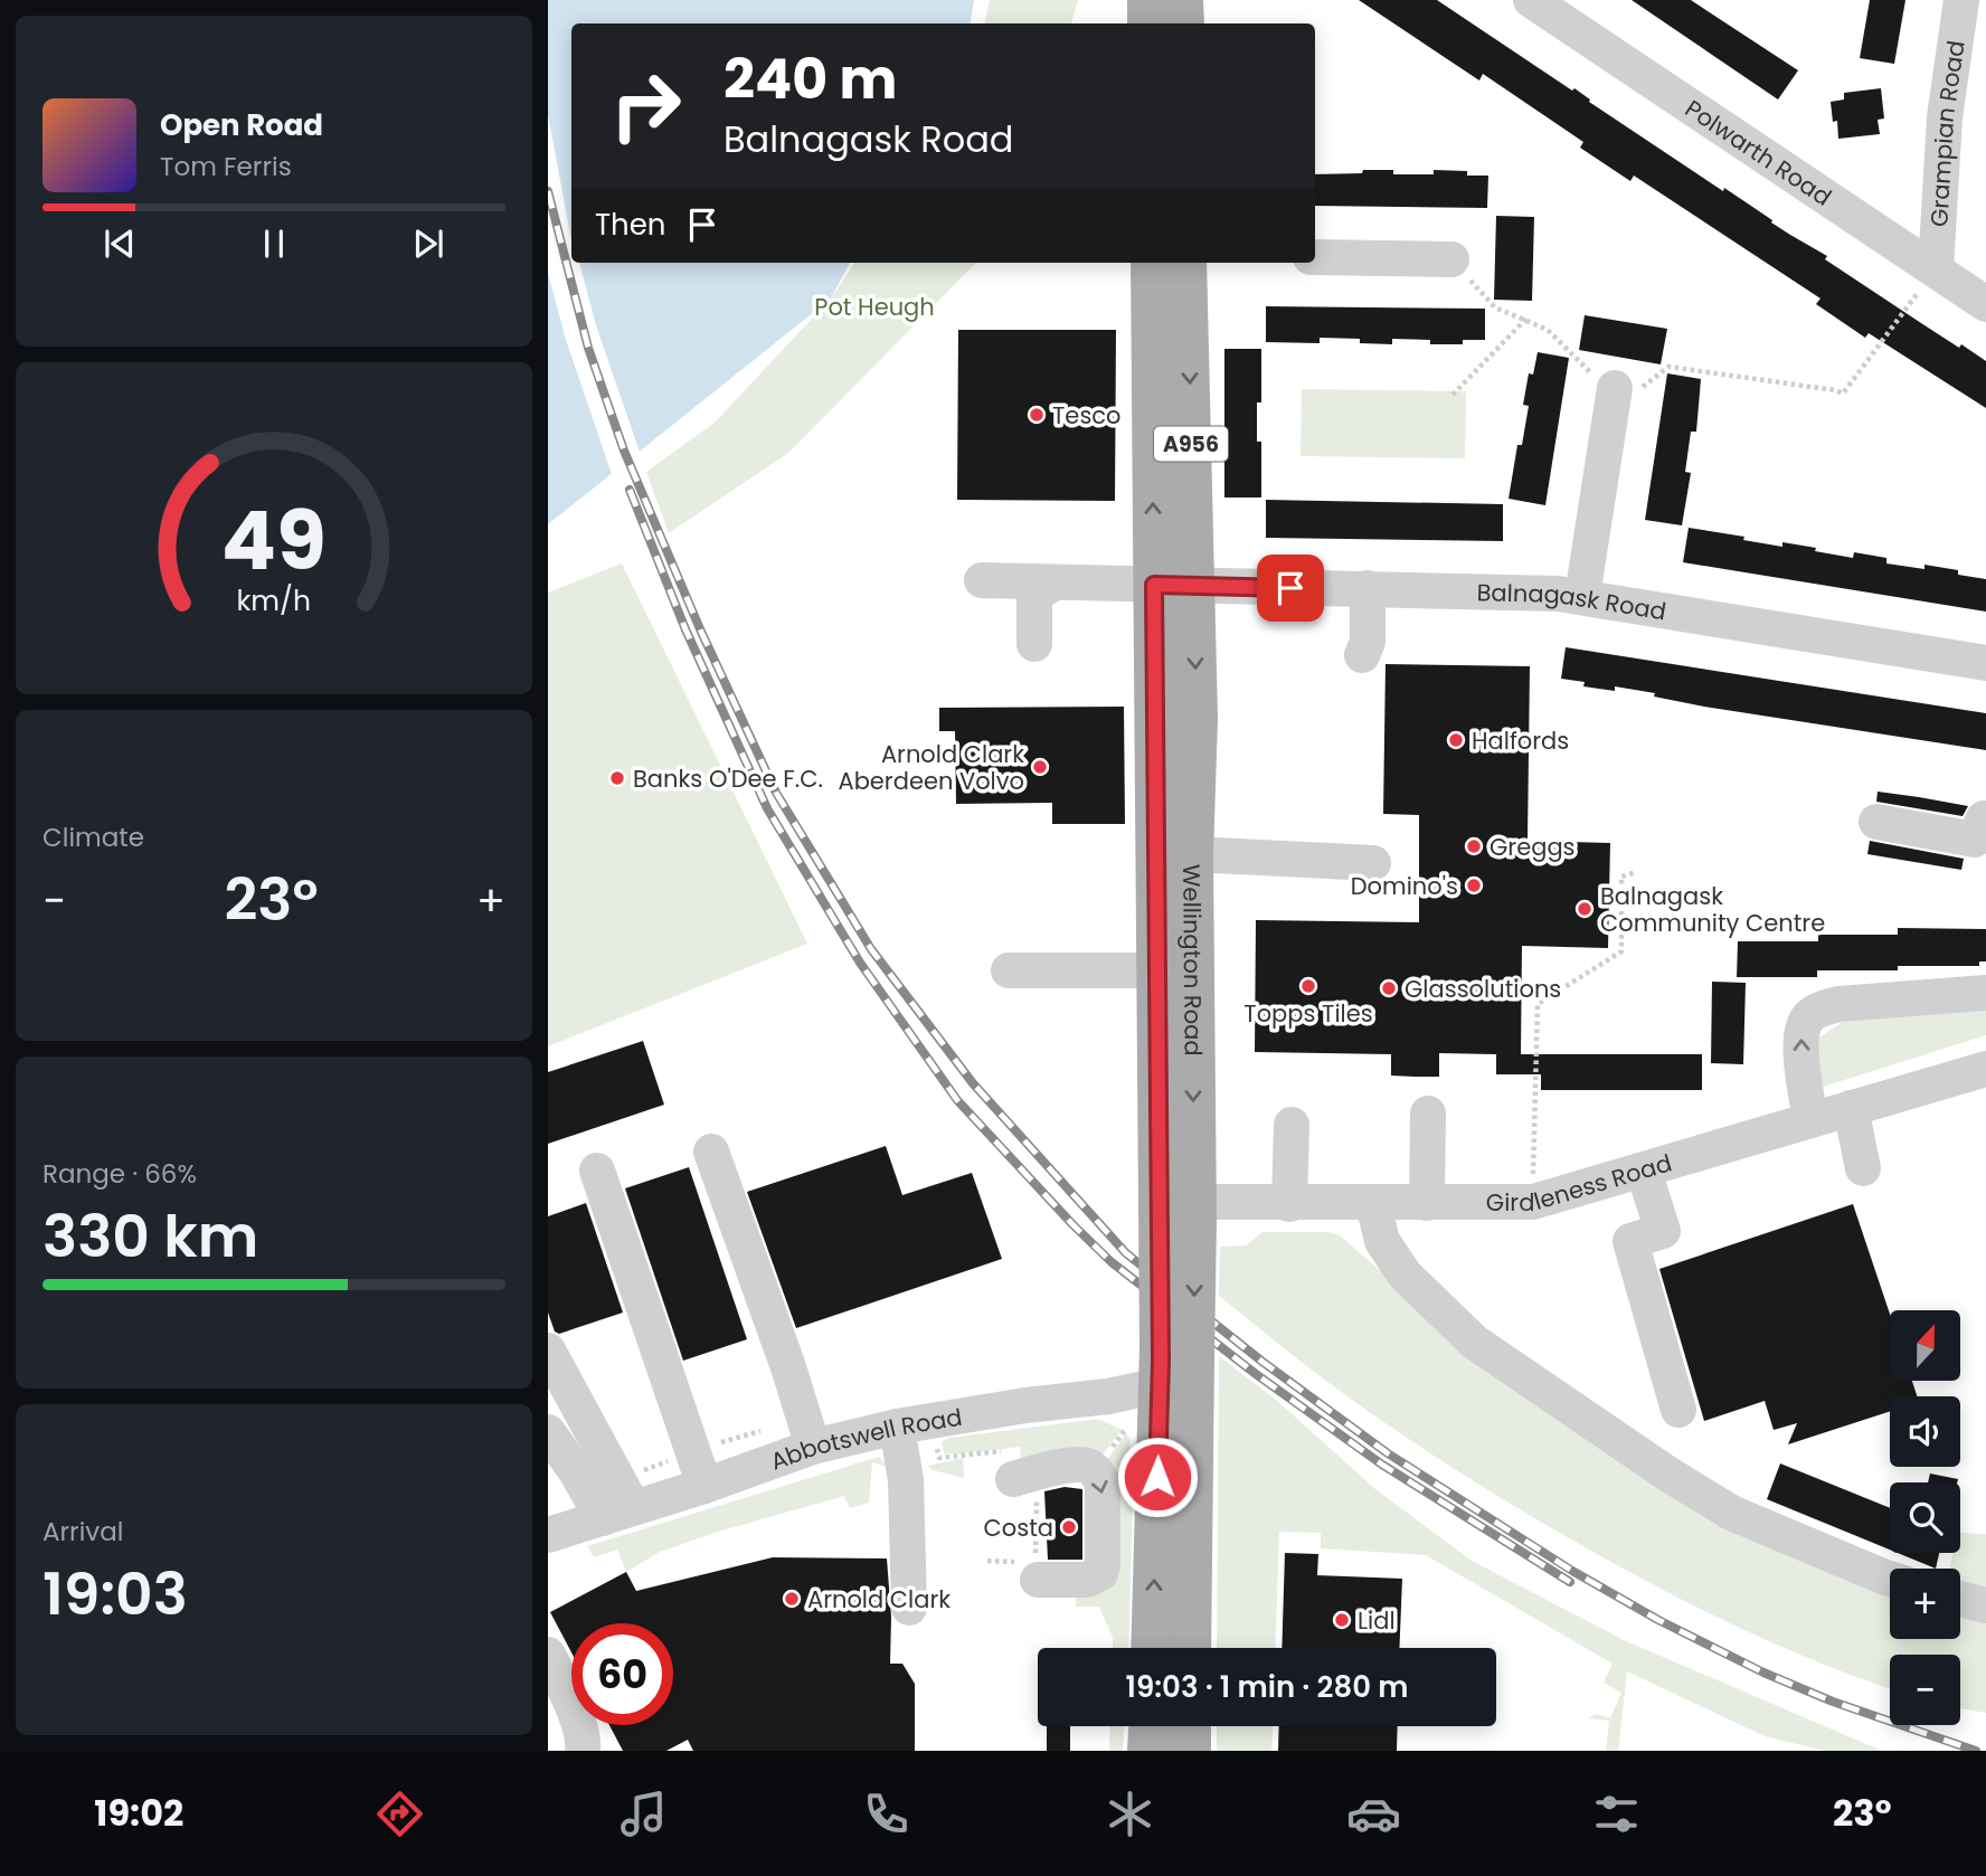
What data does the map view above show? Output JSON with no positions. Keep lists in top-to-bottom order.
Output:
{
  "streets": {
    "main road": ["A956", "Wellington Road"],
    "street": [
      "Grampian Road",
      "Polwarth Road",
      "Balnagask Road",
      "Girdleness Road",
      "Abbotswell Road"
    ]
  },
  "crossings": [
    ["Grampian Road", "Polwarth Road"],
    ["Balnagask Road", "Wellington Road"],
    ["Wellington Road", "Girdleness Road"],
    ["Wellington Road", "Abbotswell Road"]
  ],
  "parks": ["Pot Heugh"],
  "places": [
    "Tesco",
    "Halfords",
    "Arnold Clark Aberdeen Volvo",
    "Banks O'Dee F.C.",
    "Greggs",
    "Domino's",
    "Balnagask Community Centre",
    "Topps Tiles",
    "Glassolutions",
    "Costa",
    "Arnold Clark",
    "Lidl"
  ],
  "north": "top",
  "page": {
    "turn": ["240 m", "Balnagask Road"],
    "song": ["Open Road", "Tom Ferris"],
    "then": "Then",
    "tile": [
      "Climate",
      ["Range · 66%", "330 km"],
      ["Arrival", "19:03"]
    ],
    "heat": ["−", "23°", "+"],
    "map_buttons": ["+", "−"],
    "limit": "60",
    "trip": "19:03 · 1 min · 280 m",
    "tabs": ["19:02", "23°"],
    "gauge": ["49", "km/h"]
  }
}
